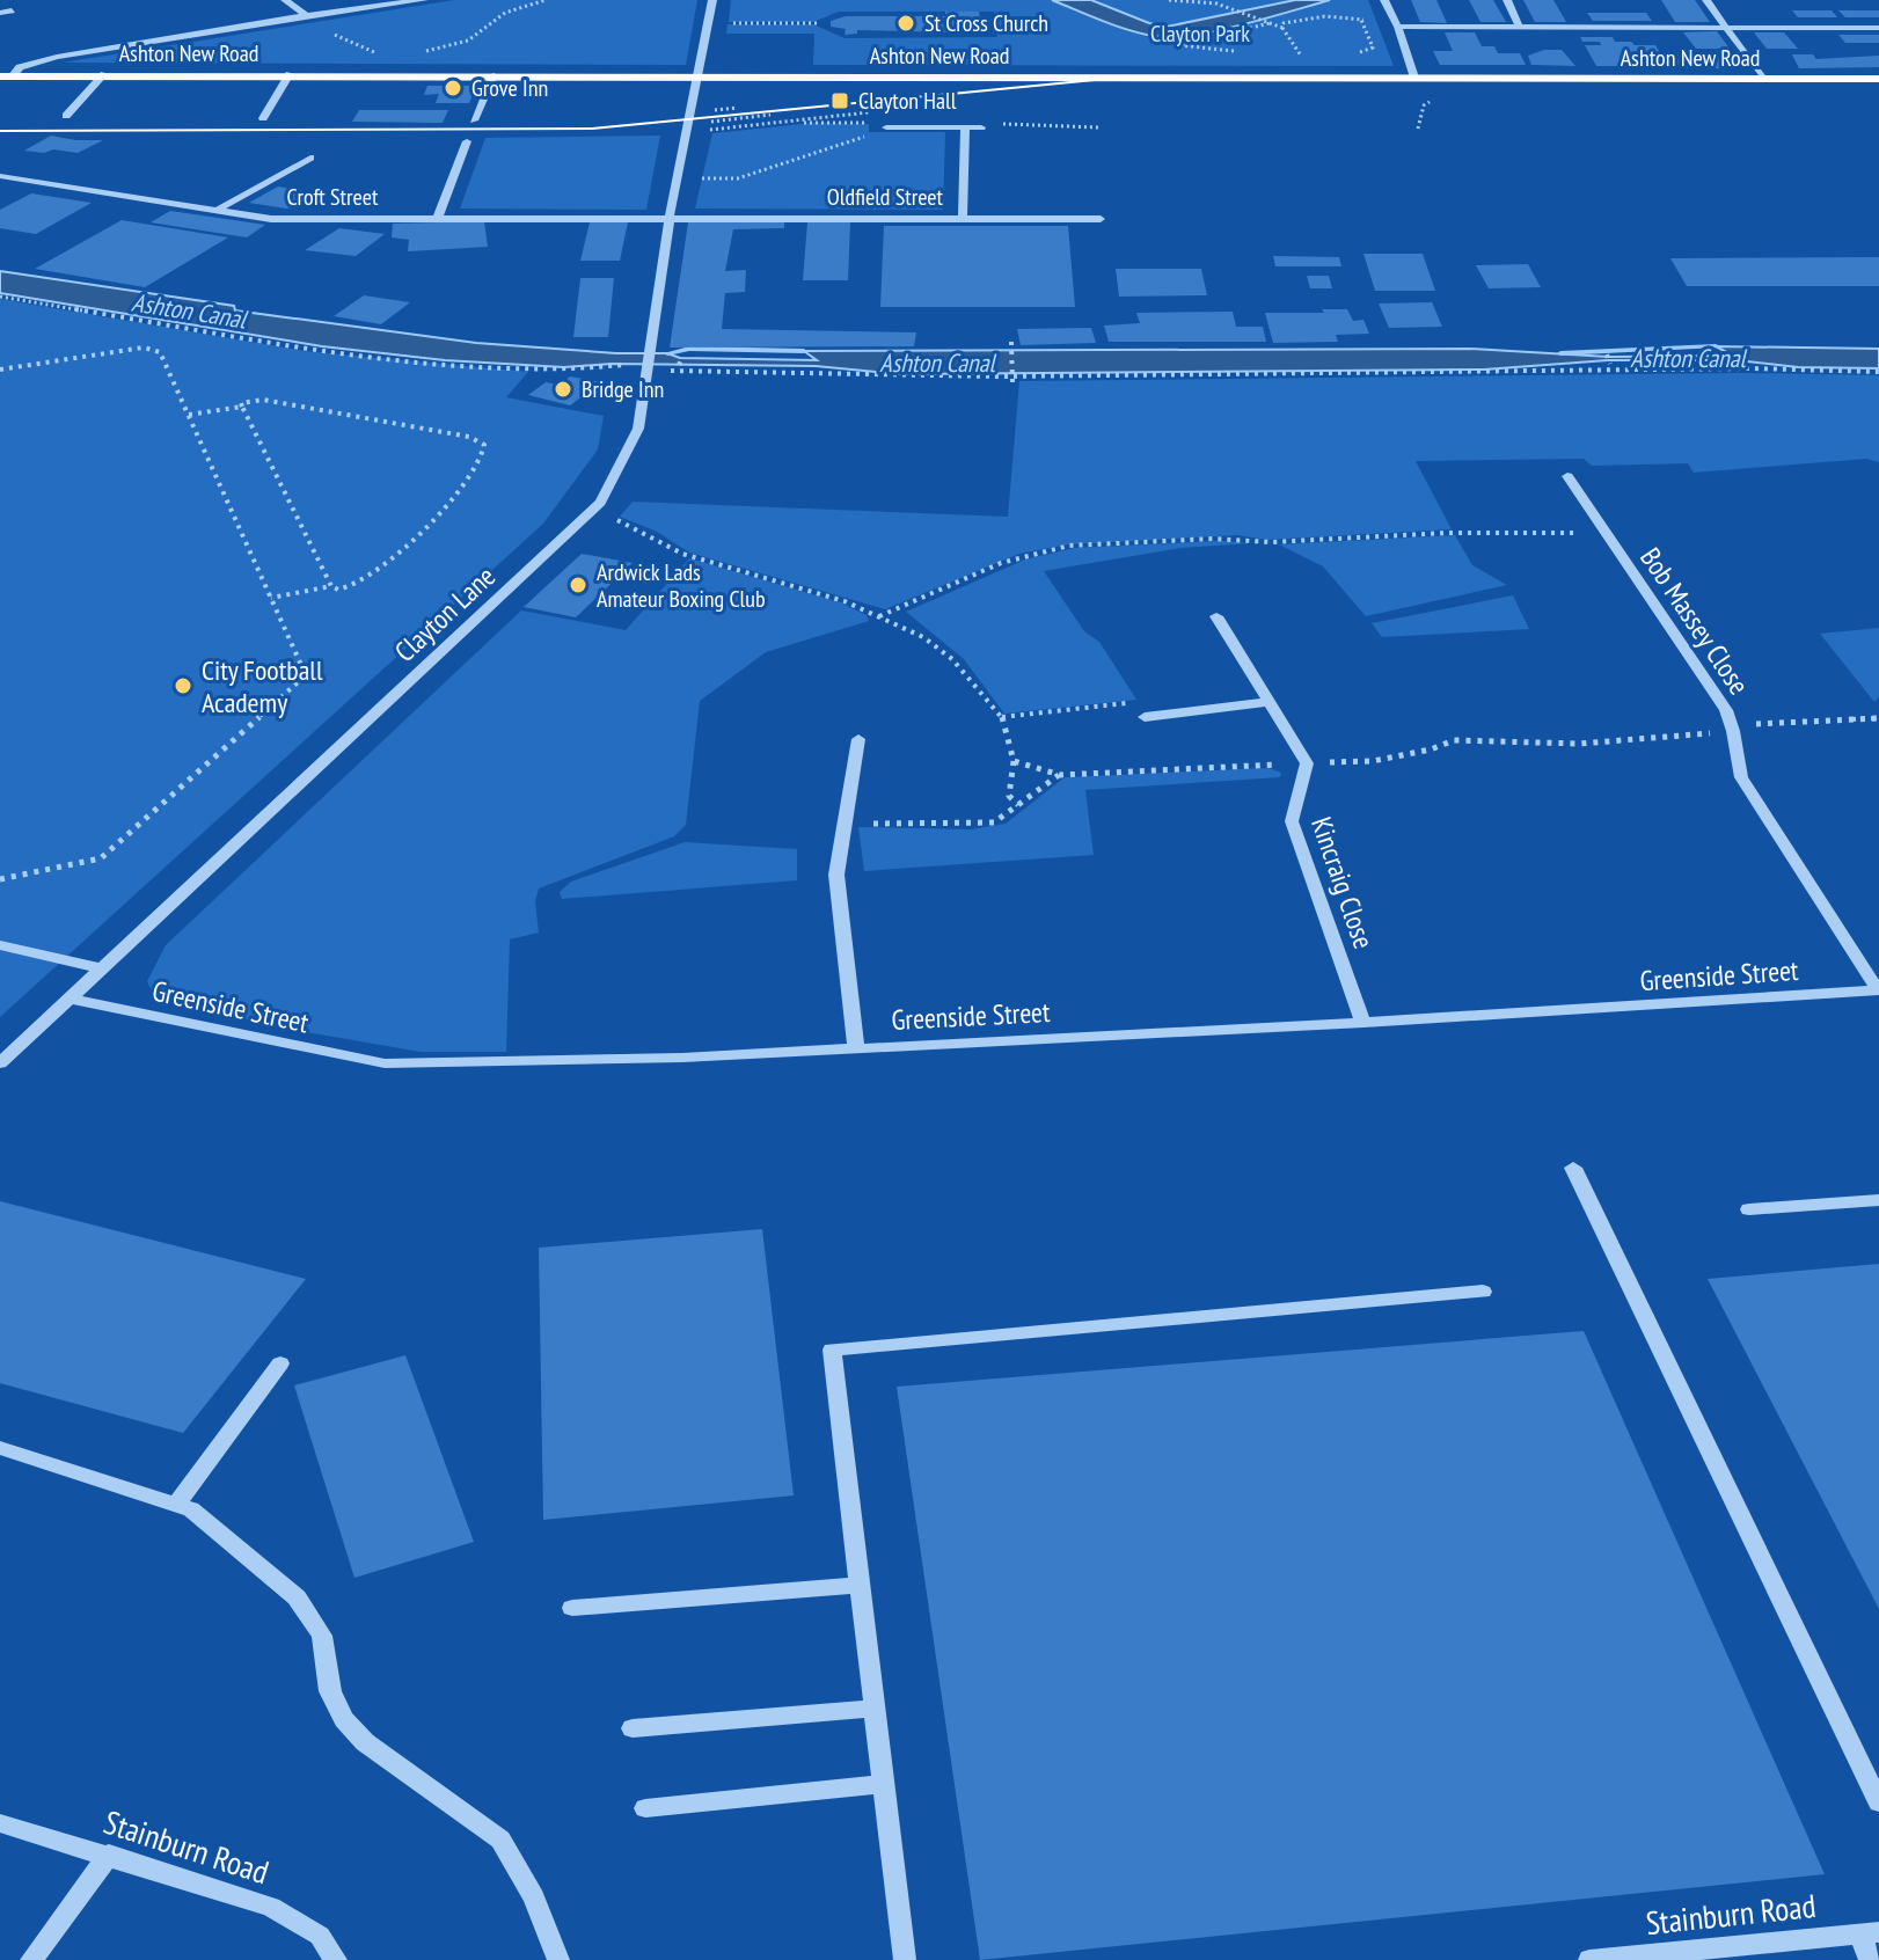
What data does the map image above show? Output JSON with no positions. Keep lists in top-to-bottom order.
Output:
{
  "streets": {
    "main road": ["Ashton New Road"],
    "street": [
      "Croft Street",
      "Oldfield Street",
      "Clayton Lane",
      "Bob Massey Close",
      "Kincraig Close",
      "Greenside Street",
      "Stainburn Road"
    ]
  },
  "crossings": [
    ["Ashton New Road", "Clayton Lane"],
    ["Croft Street", "Oldfield Street"],
    ["Croft Street", "Clayton Lane"],
    ["Oldfield Street", "Clayton Lane"],
    ["Clayton Lane", "Greenside Street"],
    ["Bob Massey Close", "Greenside Street"],
    ["Kincraig Close", "Greenside Street"]
  ],
  "water": ["Ashton Canal"],
  "parks": ["Clayton Park"],
  "places": {
    "other": [
      "St Cross Church",
      "Grove Inn",
      "Bridge Inn",
      "Ardwick Lads Amateur Boxing Club",
      "City Football Academy"
    ],
    "transit": ["Clayton Hall"]
  }
}
